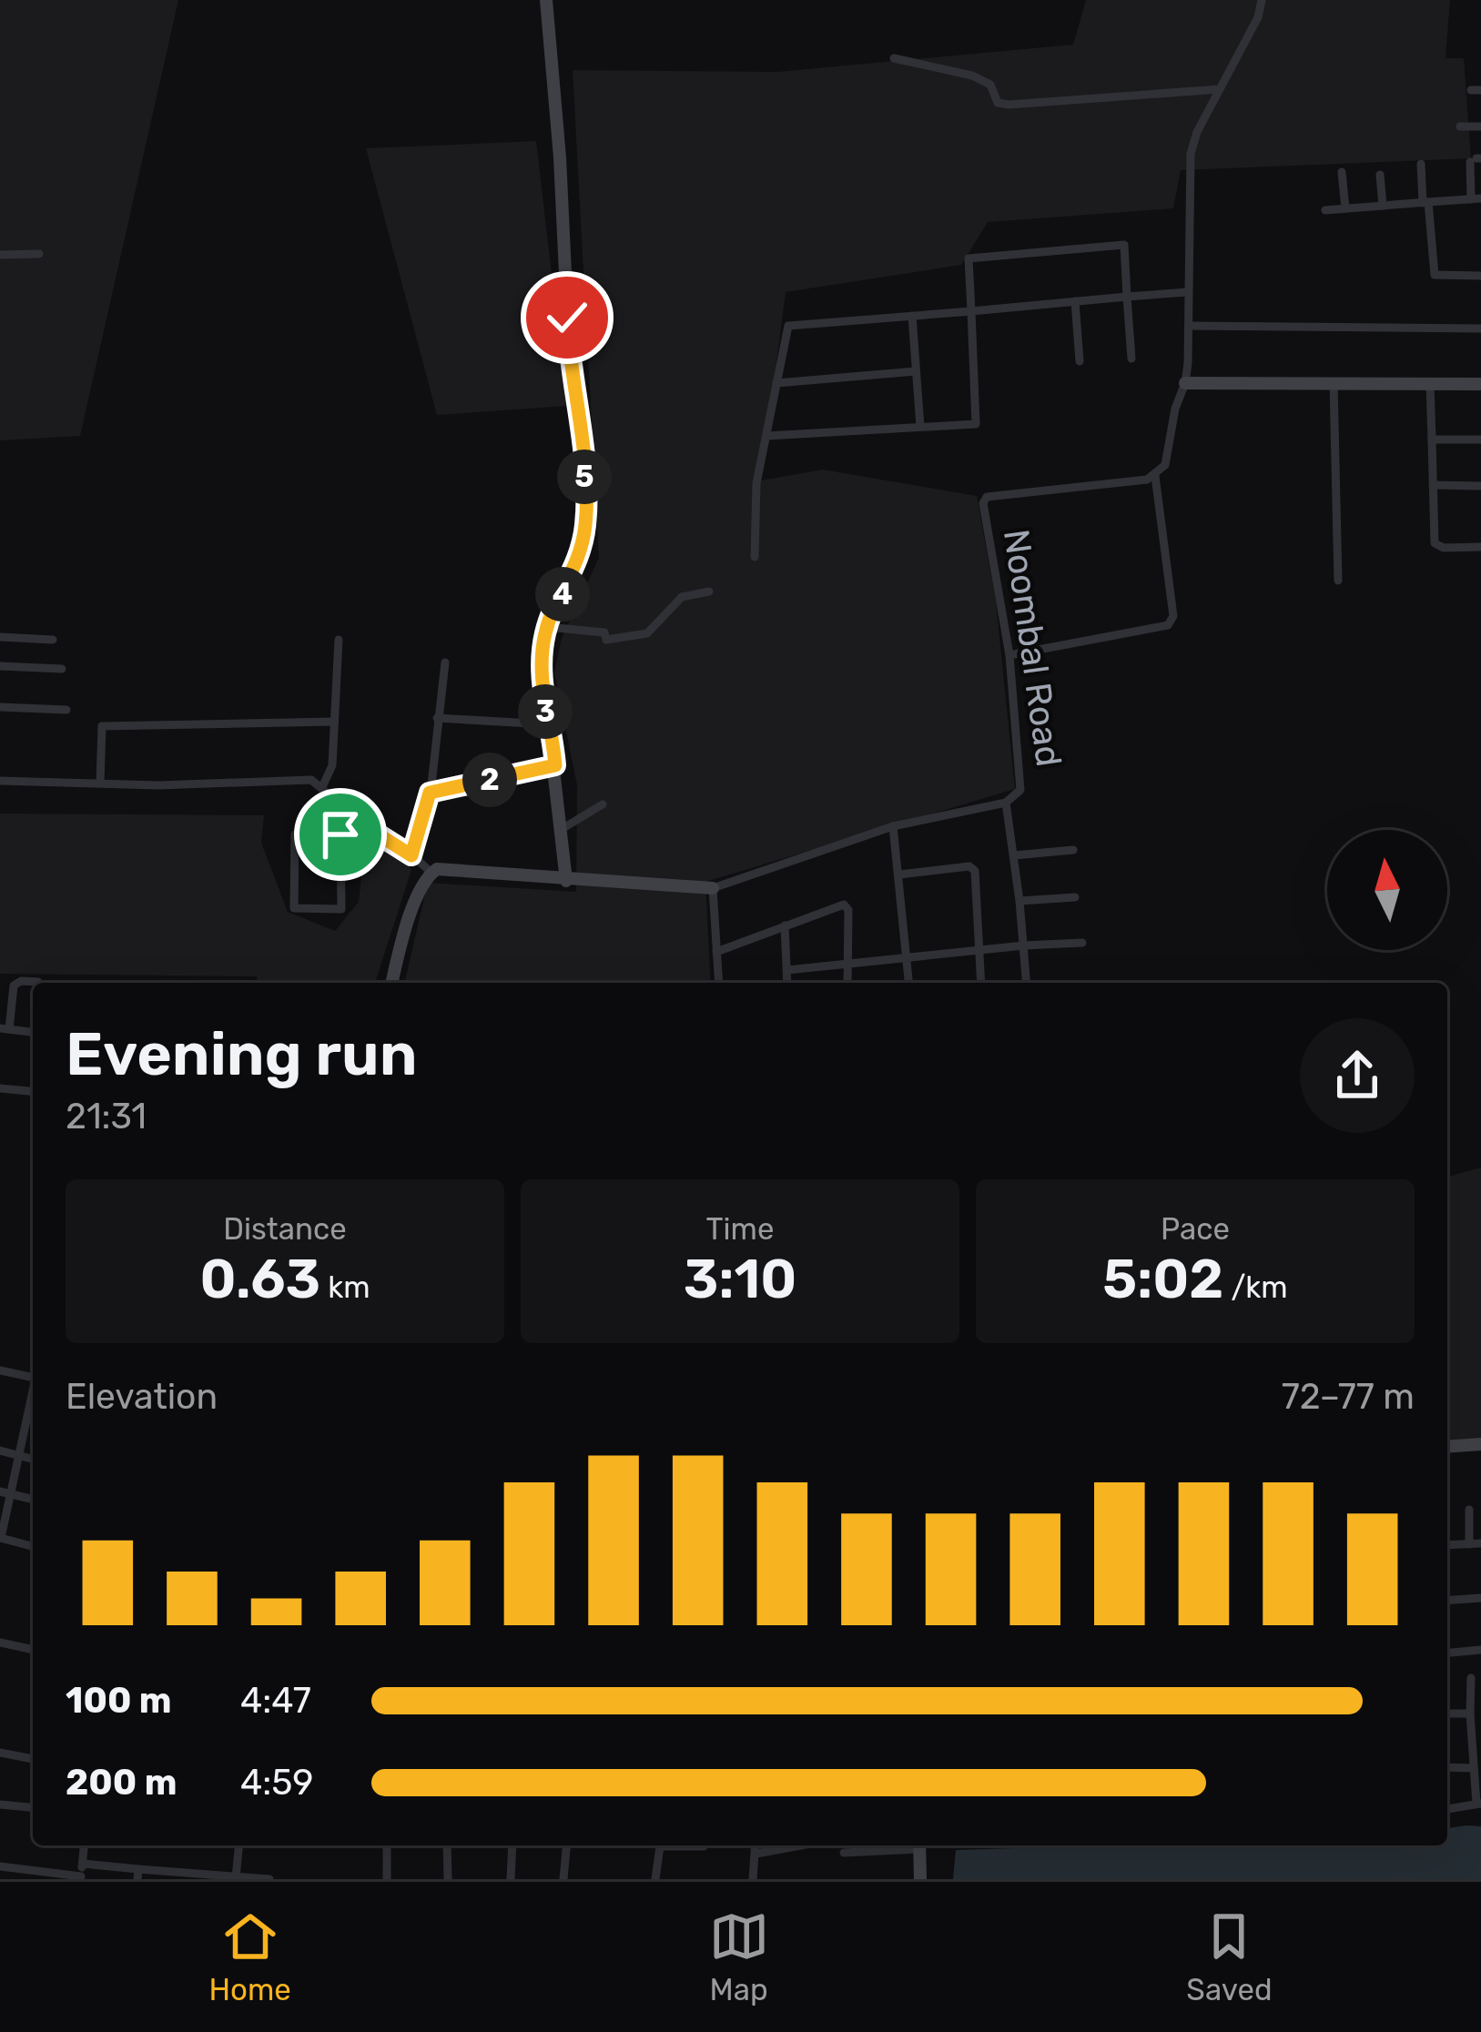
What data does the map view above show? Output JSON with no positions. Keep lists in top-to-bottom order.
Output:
{
  "streets": {
    "street": ["Noombal Road"]
  },
  "north": "top",
  "page": {
    "pins": [
      "5",
      "4",
      "3",
      "2"
    ],
    "heading": ["Evening run", "21:31"],
    "stats": [
      ["Distance", "0.63 km"],
      ["Time", "3:10"],
      ["Pace", "5:02 /km"]
    ],
    "chart": ["Elevation", "72–77 m"],
    "list": [
      {
        "name": "100 m",
        "note": "4:47"
      },
      {
        "name": "200 m",
        "note": "4:59"
      }
    ],
    "tabs": ["Home", "Map", "Saved"]
  }
}
